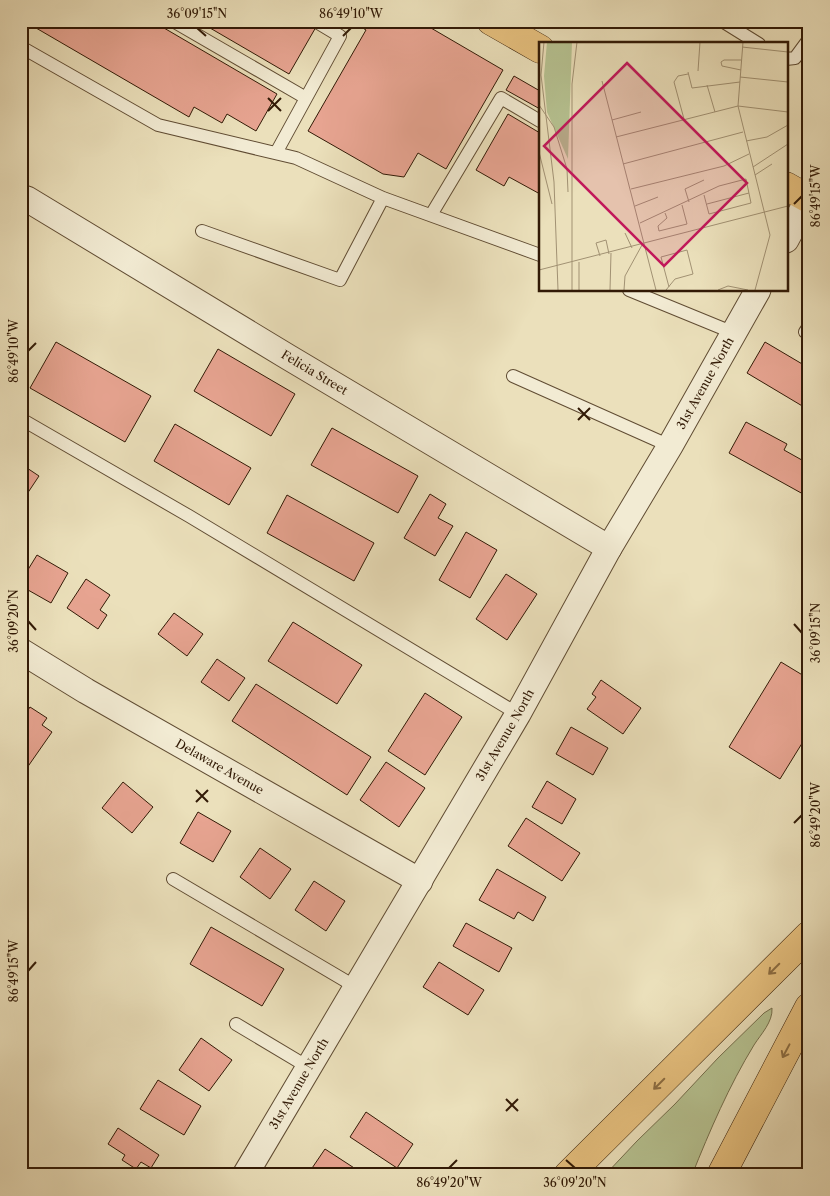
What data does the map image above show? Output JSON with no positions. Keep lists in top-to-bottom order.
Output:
{
  "streets": {
    "street": ["Felicia Street", "31st Avenue North", "Delaware Avenue"]
  },
  "crossings": [
    ["Felicia Street", "31st Avenue North"],
    ["31st Avenue North", "Delaware Avenue"]
  ],
  "coordinates": [
    "36°09'15\"N",
    "86°49'10\"W",
    "86°49'15\"W",
    "36°09'20\"N",
    "86°49'20\"W"
  ]
}
